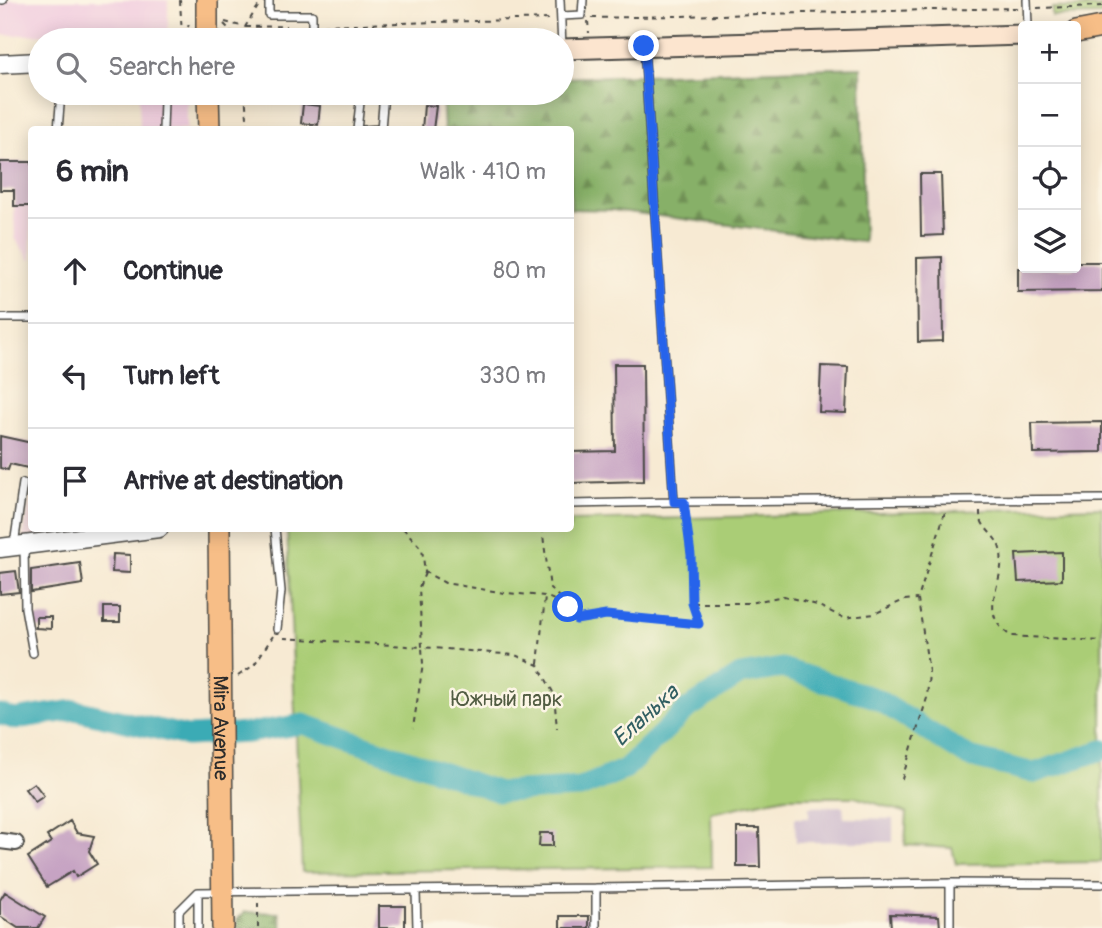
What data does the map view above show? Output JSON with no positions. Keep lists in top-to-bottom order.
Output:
{
  "streets": {
    "main road": ["Mira Avenue"]
  },
  "water": ["Еланька"],
  "parks": ["Южный парк"],
  "page": {
    "map_buttons": ["+", "−"],
    "search": "Search here",
    "heading": ["6 min", "Walk · 410 m"],
    "list": [
      ["Continue", "80 m"],
      ["Turn left", "330 m"],
      "Arrive at destination"
    ]
  }
}
